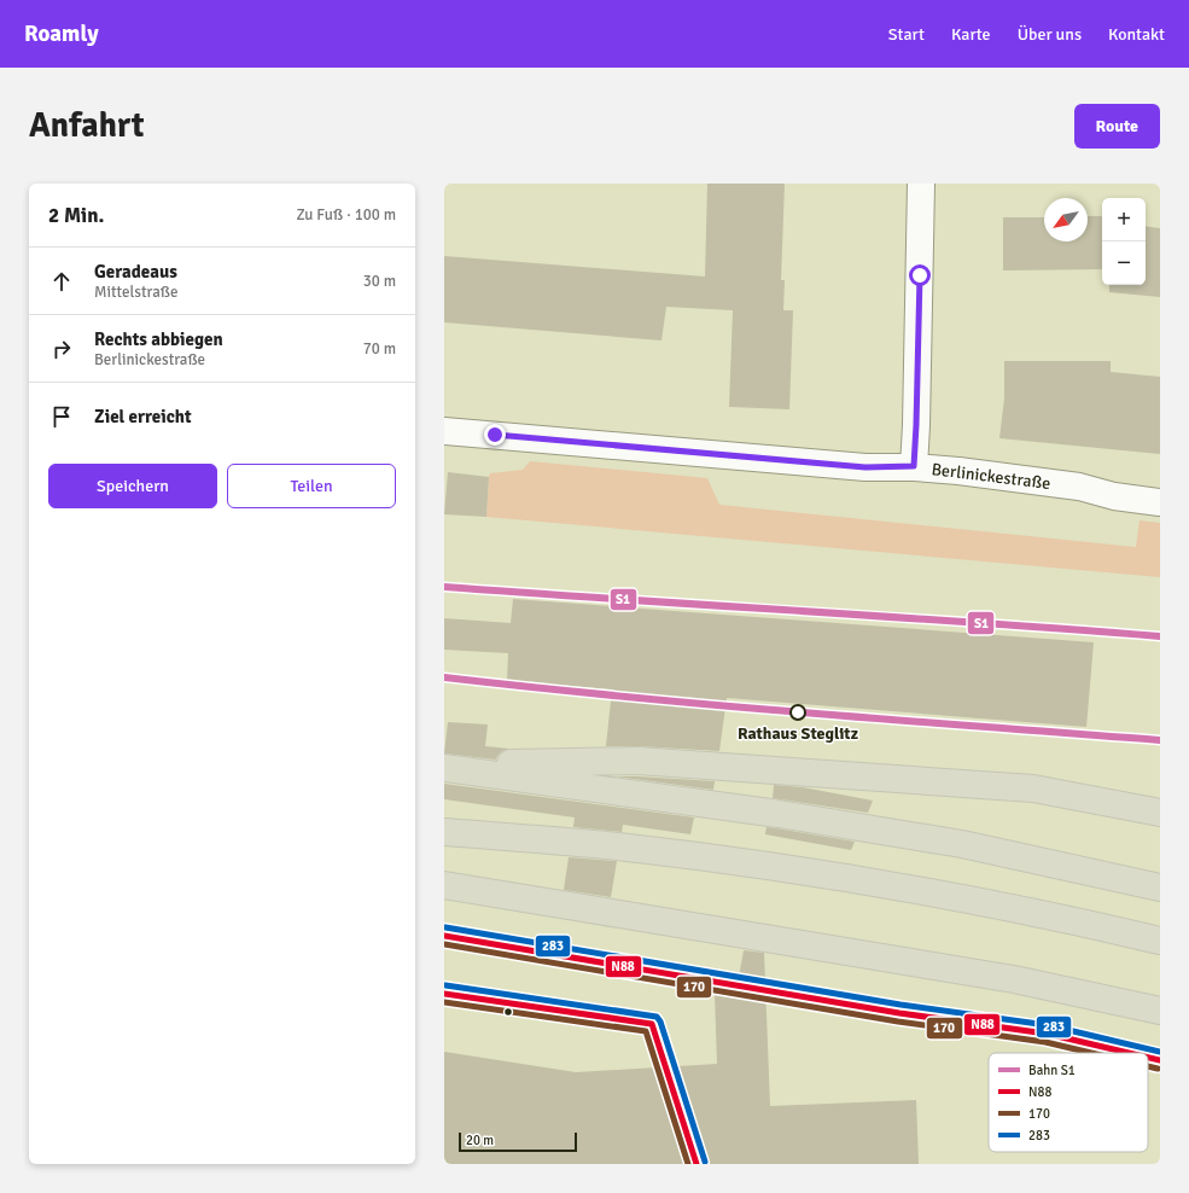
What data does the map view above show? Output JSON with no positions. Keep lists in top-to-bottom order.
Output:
{
  "streets": {
    "street": ["Berlinickestraße"]
  },
  "places": ["Rathaus Steglitz"],
  "lines": [
    "rail line S1",
    "transit line 283",
    "transit line N88",
    "transit line 170"
  ],
  "legend": [
    "Bahn S1",
    "N88",
    "170",
    "283"
  ],
  "scale_bar": "20 m",
  "north": "bottom left",
  "page": {
    "header": "Roamly",
    "nav": [
      "Start",
      "Karte",
      "Über uns",
      "Kontakt"
    ],
    "buttons": [
      "Route",
      ["Speichern", "Teilen"]
    ],
    "title": "Anfahrt",
    "heading": ["2 Min.", "Zu Fuß · 100 m"],
    "map_buttons": ["+", "−"],
    "list": [
      ["Geradeaus", "Mittelstraße", "30 m"],
      ["Rechts abbiegen", "Berlinickestraße", "70 m"],
      "Ziel erreicht"
    ],
    "scale": "20 m"
  }
}
